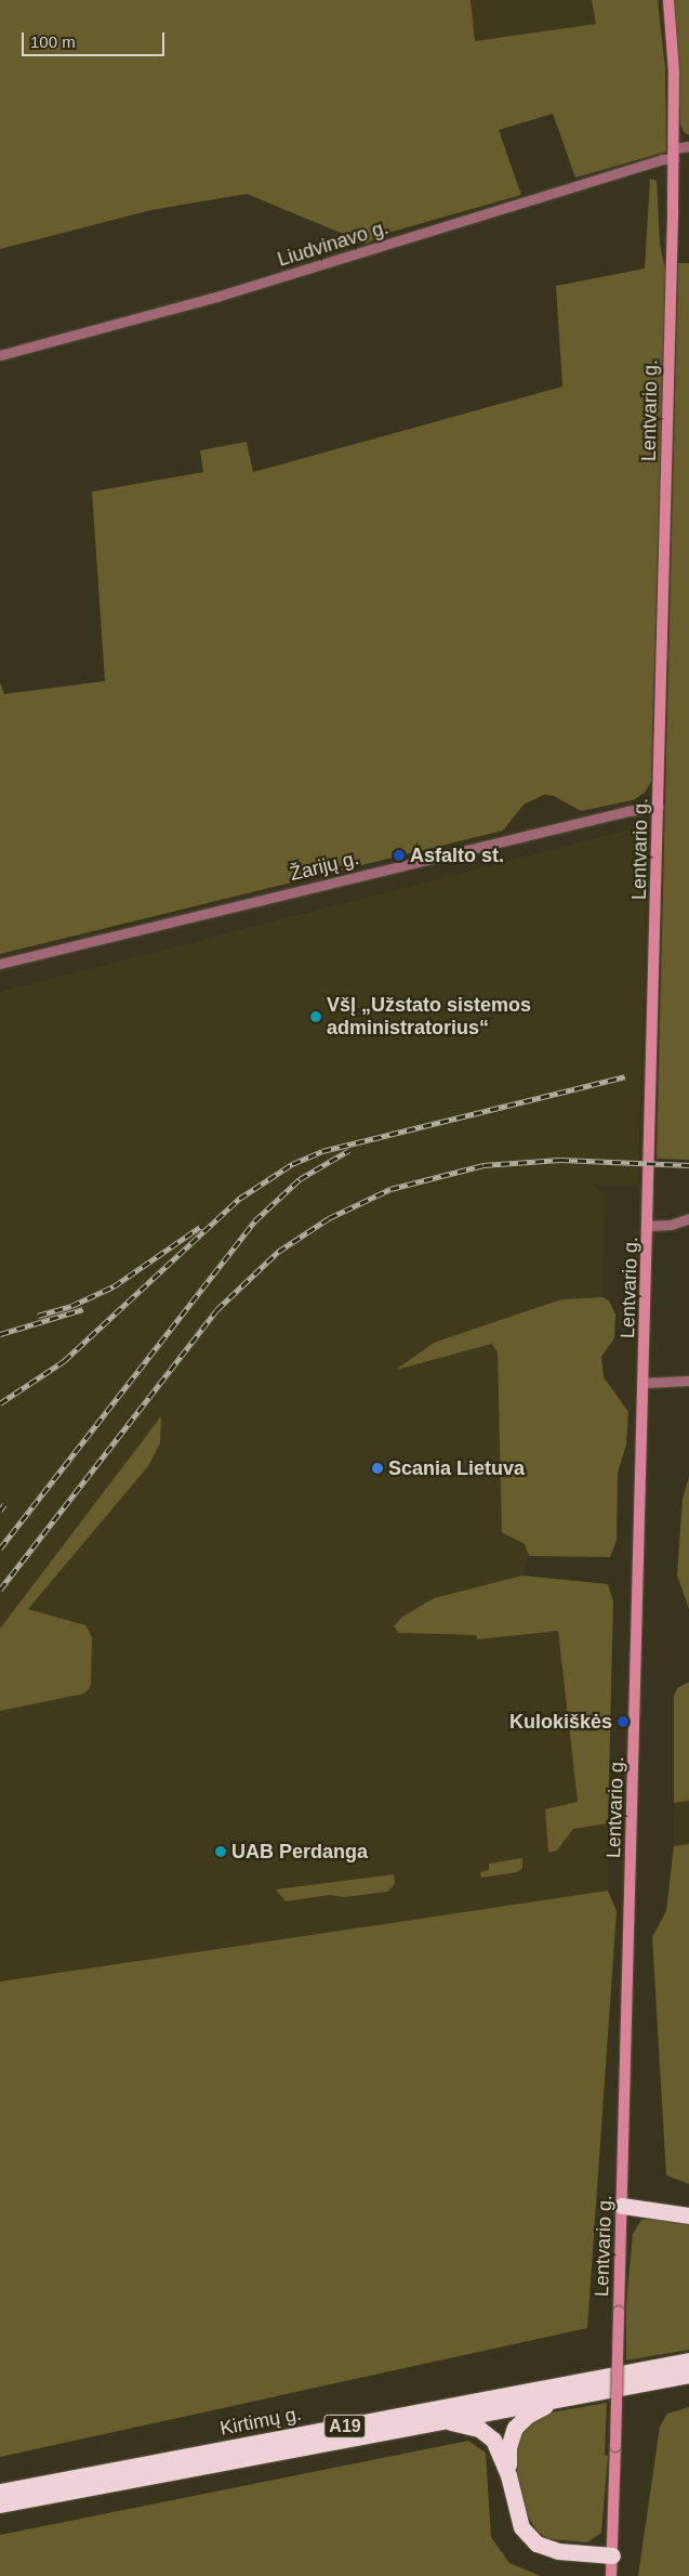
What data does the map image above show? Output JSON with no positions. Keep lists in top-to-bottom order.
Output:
{
  "streets": {
    "highway": ["Kirtimų g.", "A19"],
    "main road": ["Lentvario g."],
    "street": ["Liudvinavo g.", "Žarijų g."]
  },
  "crossings": [
    ["Liudvinavo g.", "Lentvario g."],
    ["Lentvario g.", "Žarijų g."]
  ],
  "places": [
    "Asfalto st.",
    "VšĮ „Užstato sistemos administratorius“",
    "Scania Lietuva",
    "Kulokiškės",
    "UAB Perdanga"
  ],
  "scale_bar": "100 m"
}
